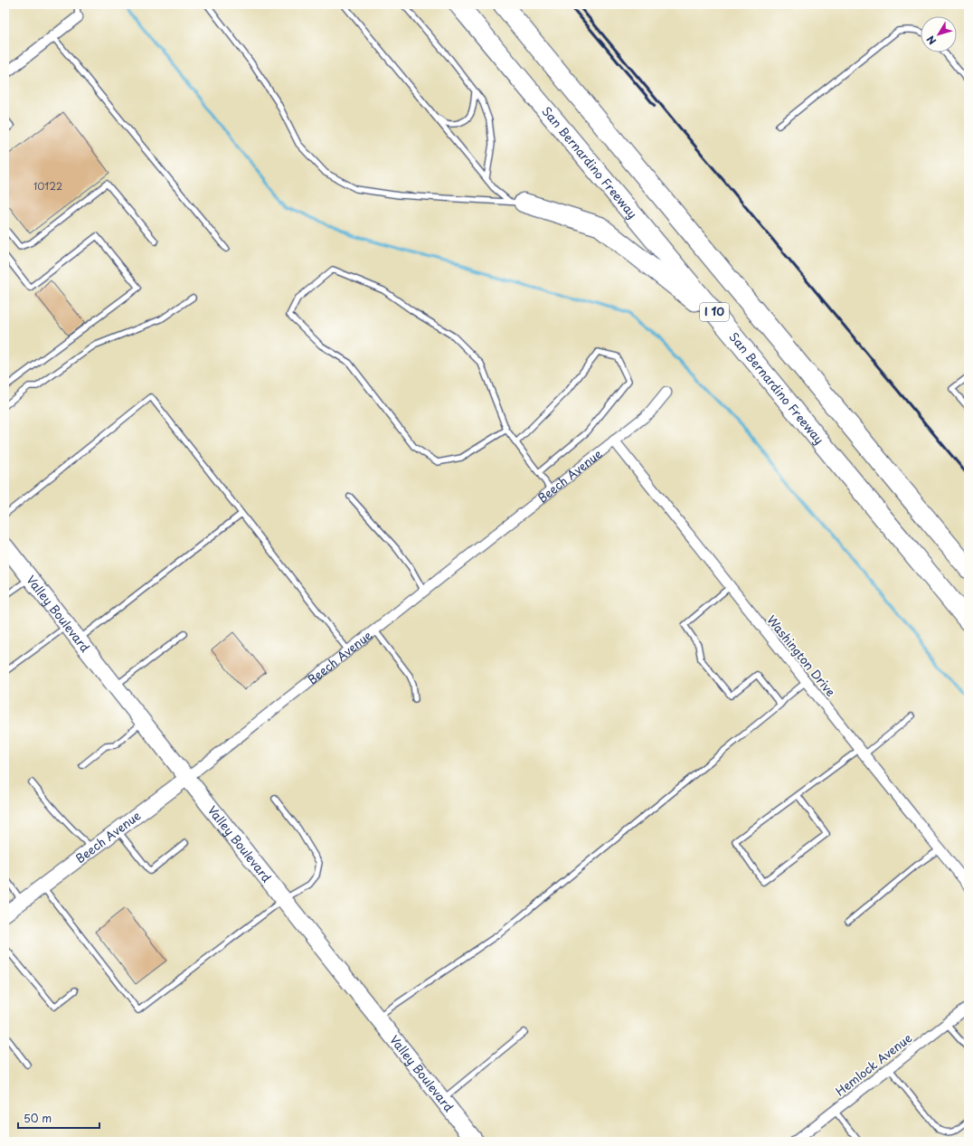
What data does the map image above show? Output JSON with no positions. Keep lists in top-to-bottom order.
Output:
{
  "streets": {
    "highway": ["San Bernardino Freeway", "I 10"],
    "main road": ["Beech Avenue", "Valley Boulevard"],
    "street": ["Washington Drive", "Hemlock Avenue"]
  },
  "crossings": [
    ["Beech Avenue", "Valley Boulevard"],
    ["Beech Avenue", "Washington Drive"]
  ],
  "house_numbers": ["10122"],
  "scale_bar": "50 m",
  "north": "bottom left"
}
